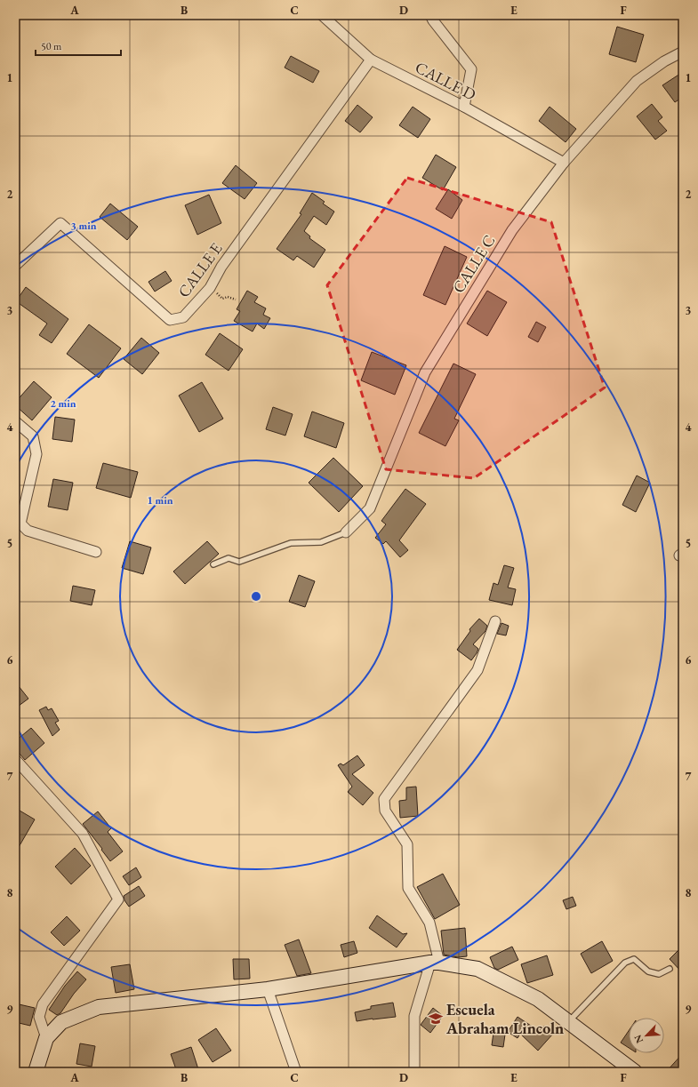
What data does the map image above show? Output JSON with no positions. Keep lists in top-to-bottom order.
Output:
{
  "streets": {
    "street": ["CALLE D", "CALLE C", "CALLE E"]
  },
  "crossings": [
    ["CALLE D", "CALLE C"],
    ["CALLE D", "CALLE E"]
  ],
  "places": {
    "school or university": ["Escuela Abraham Lincoln"]
  },
  "scale_bar": "50 m",
  "north": "bottom left",
  "grid": {
    "columns": [
      "A",
      "B",
      "C",
      "D",
      "E",
      "F"
    ],
    "rows": [
      "1",
      "2",
      "3",
      "4",
      "5",
      "6",
      "7",
      "8",
      "9"
    ]
  },
  "rings": ["3 min", "2 min", "1 min"]
}
